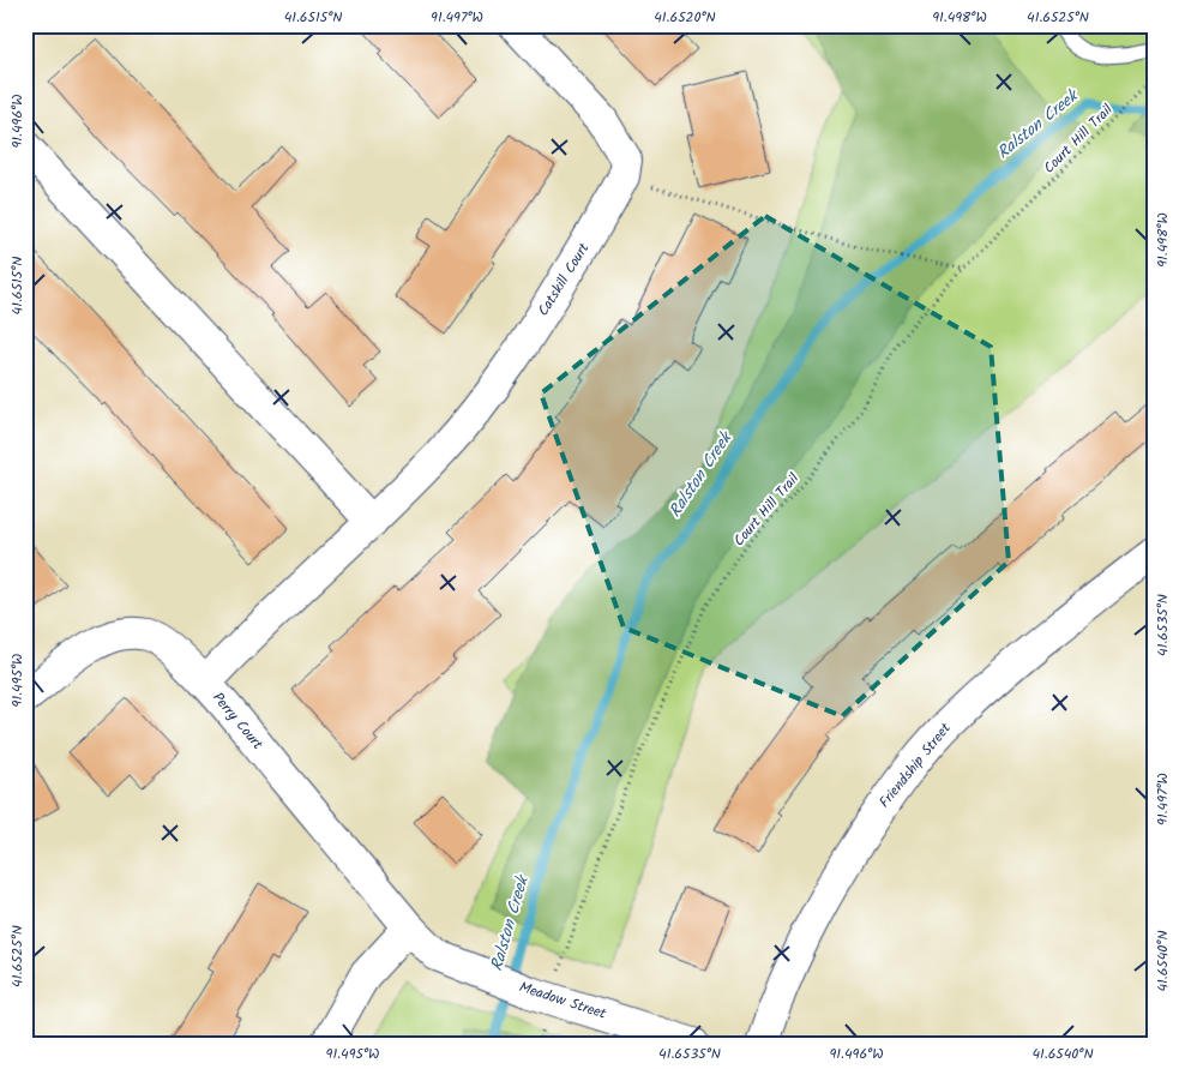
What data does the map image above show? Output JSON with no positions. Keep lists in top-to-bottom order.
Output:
{
  "streets": {
    "street": [
      "Catskill Court",
      "Perry Court",
      "Friendship Street",
      "Meadow Street"
    ],
    "path": ["Court Hill Trail"]
  },
  "crossings": [
    ["Court Hill Trail", "Meadow Street"],
    ["Catskill Court", "Perry Court"],
    ["Perry Court", "Meadow Street"]
  ],
  "water": ["Ralston Creek"],
  "coordinates": [
    "41.6515°N",
    "91.497°W",
    "41.6520°N",
    "91.498°W",
    "41.6525°N",
    "91.496°W",
    "41.6535°N",
    "91.495°W",
    "41.6540°N"
  ]
}
